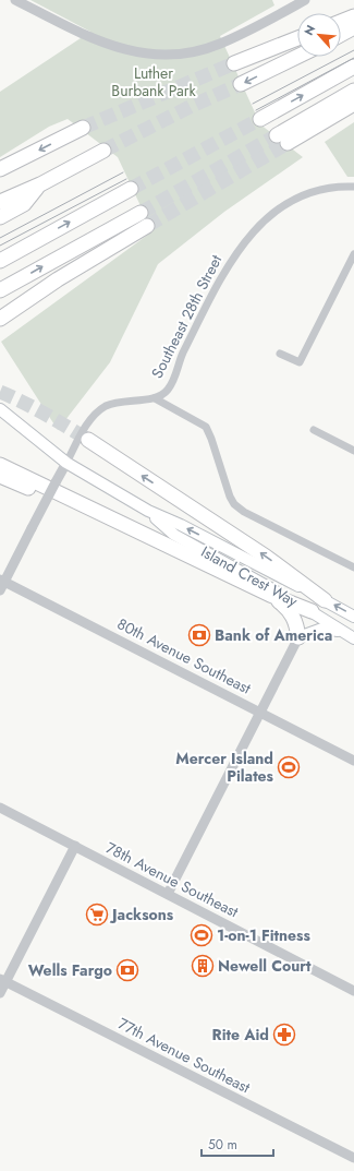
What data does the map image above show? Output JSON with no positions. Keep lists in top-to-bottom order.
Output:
{
  "streets": {
    "main road": ["Island Crest Way"],
    "street": [
      "Southeast 28th Street",
      "80th Avenue Southeast",
      "78th Avenue Southeast",
      "77th Avenue Southeast"
    ]
  },
  "crossings": [
    ["Southeast 28th Street", "Island Crest Way"],
    ["Southeast 28th Street", "80th Avenue Southeast"]
  ],
  "parks": ["Luther Burbank Park"],
  "places": {
    "bank": ["Bank of America", "Wells Fargo"],
    "sports": ["Mercer Island Pilates", "1-on-1 Fitness"],
    "supermarket": ["Jacksons"],
    "building": ["Newell Court"],
    "pharmacy": ["Rite Aid"]
  },
  "scale_bar": "50 m",
  "north": "top left"
}
